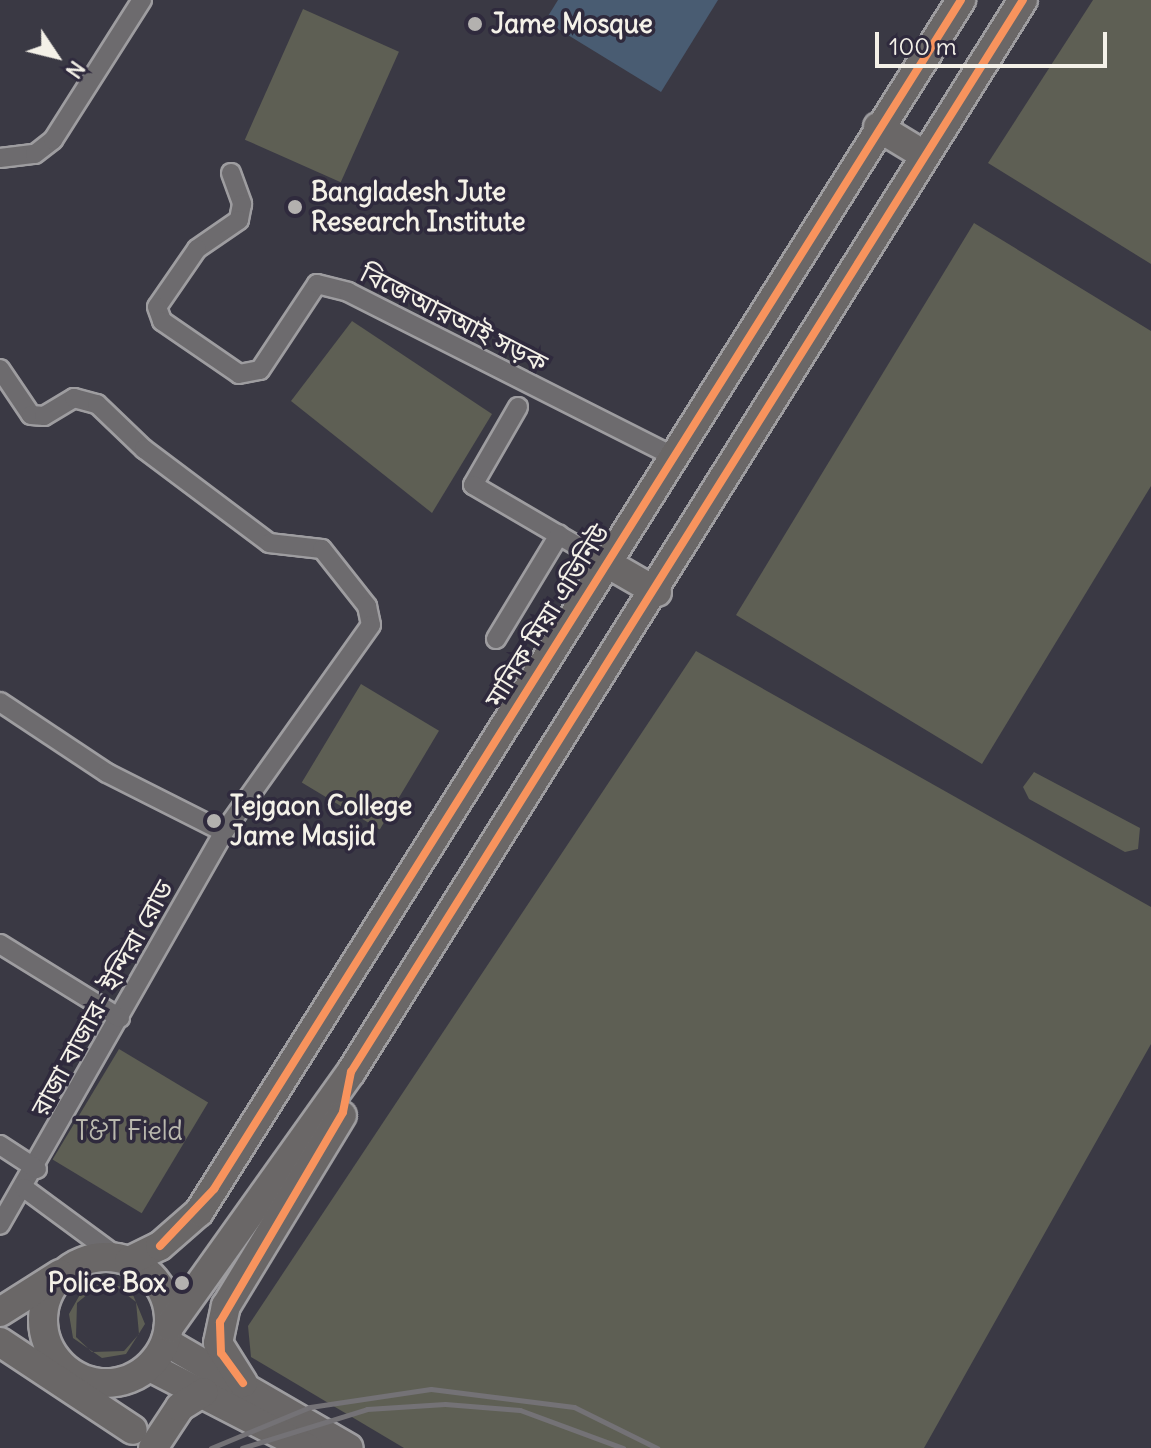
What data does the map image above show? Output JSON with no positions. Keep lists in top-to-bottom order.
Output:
{
  "streets": {
    "main road": ["মানিক মিয়া এভিনিউ"],
    "street": ["বিজেআরআই সড়ক", "রাজা বাজার- ইন্দিরা রোড"]
  },
  "crossings": [
    ["বিজেআরআই সড়ক", "মানিক মিয়া এভিনিউ"]
  ],
  "parks": ["T&T Field"],
  "places": [
    "Jame Mosque",
    "Bangladesh Jute Research Institute",
    "Tejgaon College Jame Masjid",
    "Police Box"
  ],
  "scale_bar": "100 m",
  "north": "bottom right"
}
